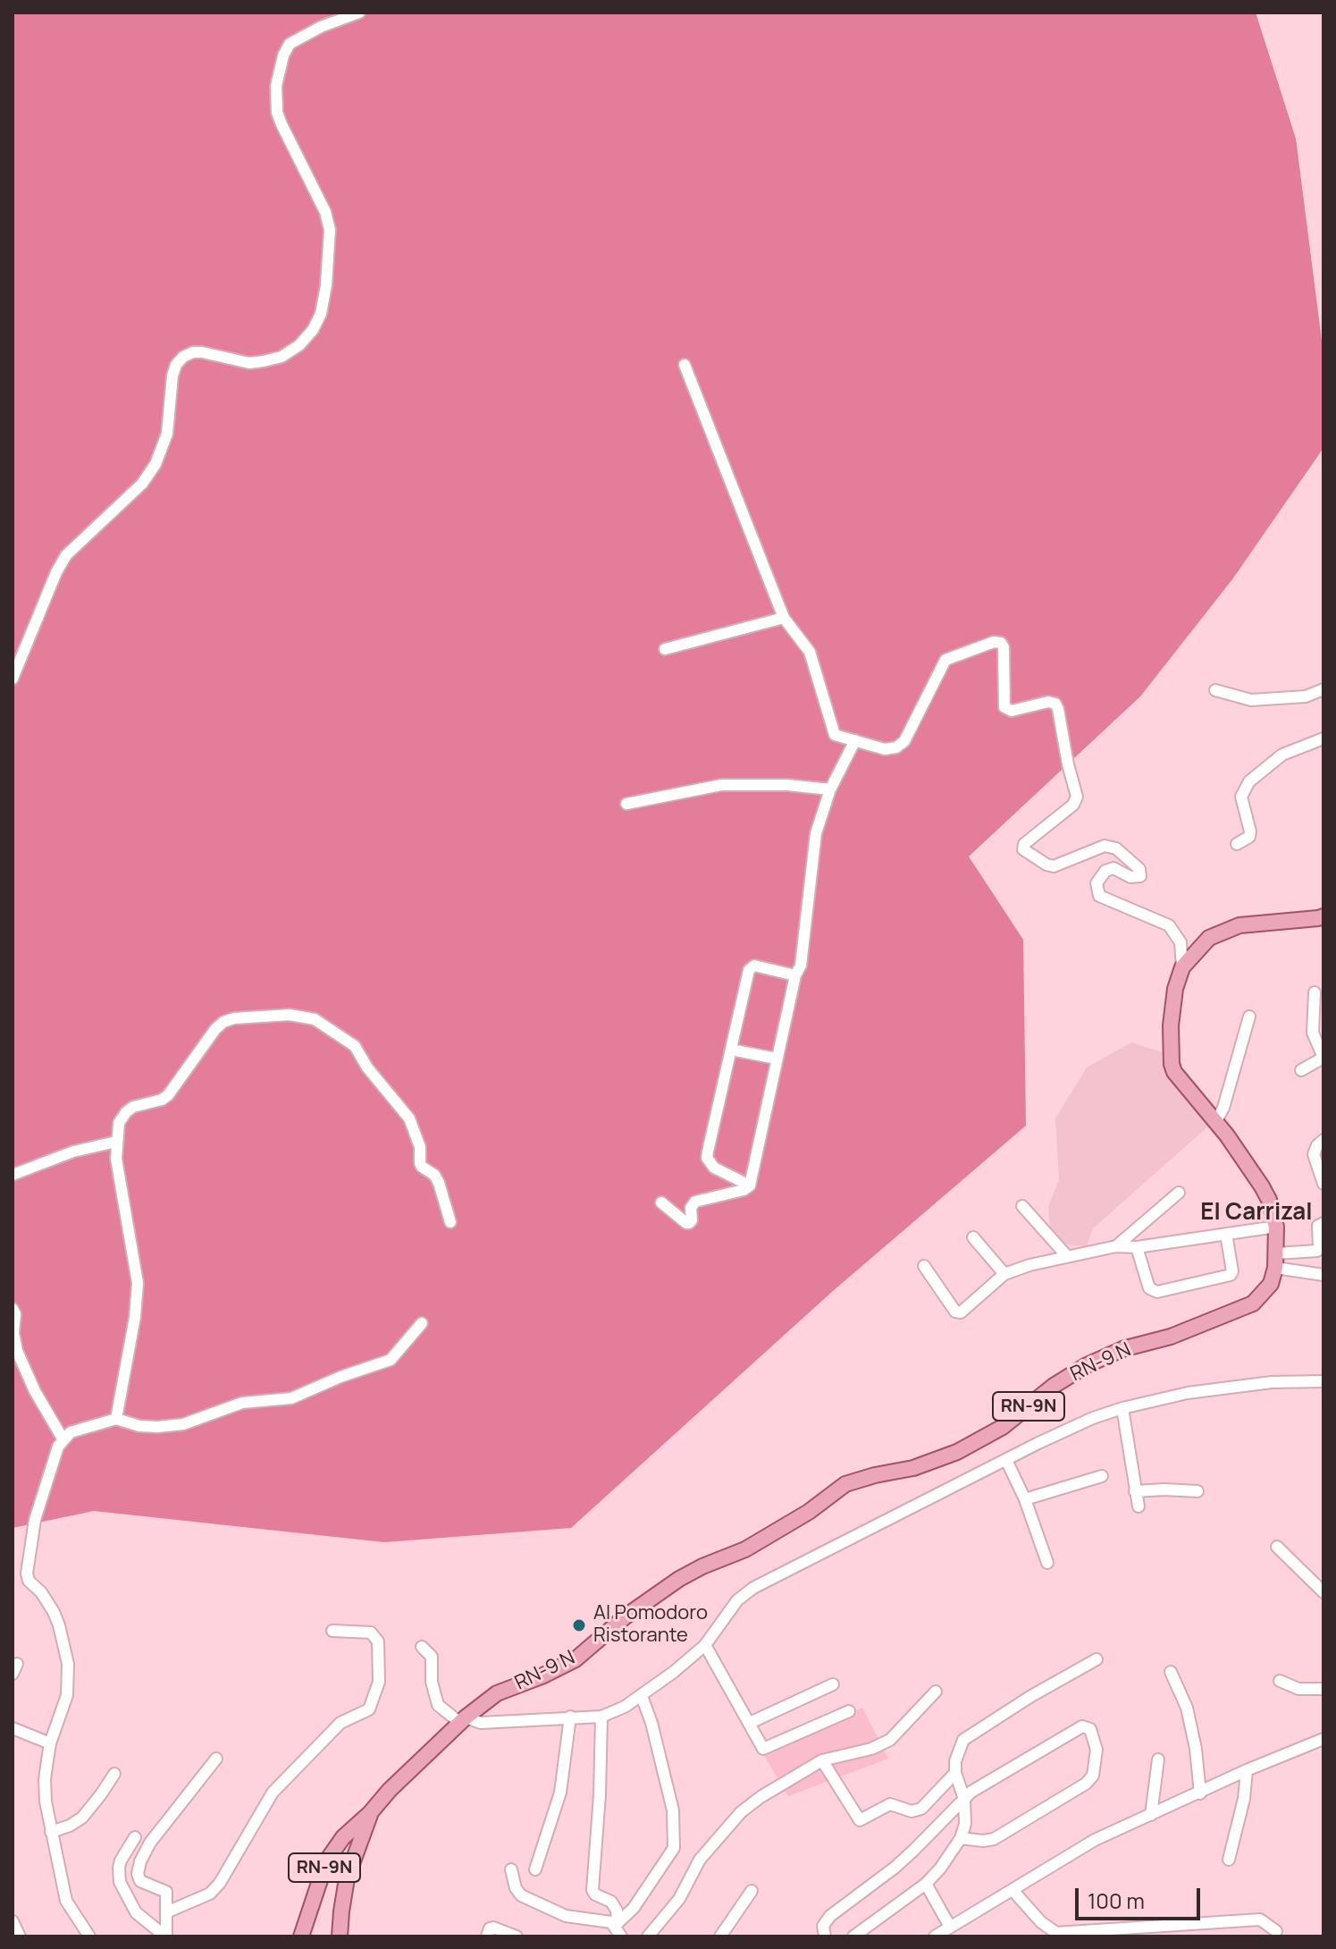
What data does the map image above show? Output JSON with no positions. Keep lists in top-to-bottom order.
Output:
{
  "streets": {
    "main road": ["RN-9 N", "RN-9N"]
  },
  "crossings": [
    ["RN-9 N", "RN-9N"]
  ],
  "districts": ["El Carrizal"],
  "places": ["Al Pomodoro Ristorante"],
  "scale_bar": "100 m"
}
